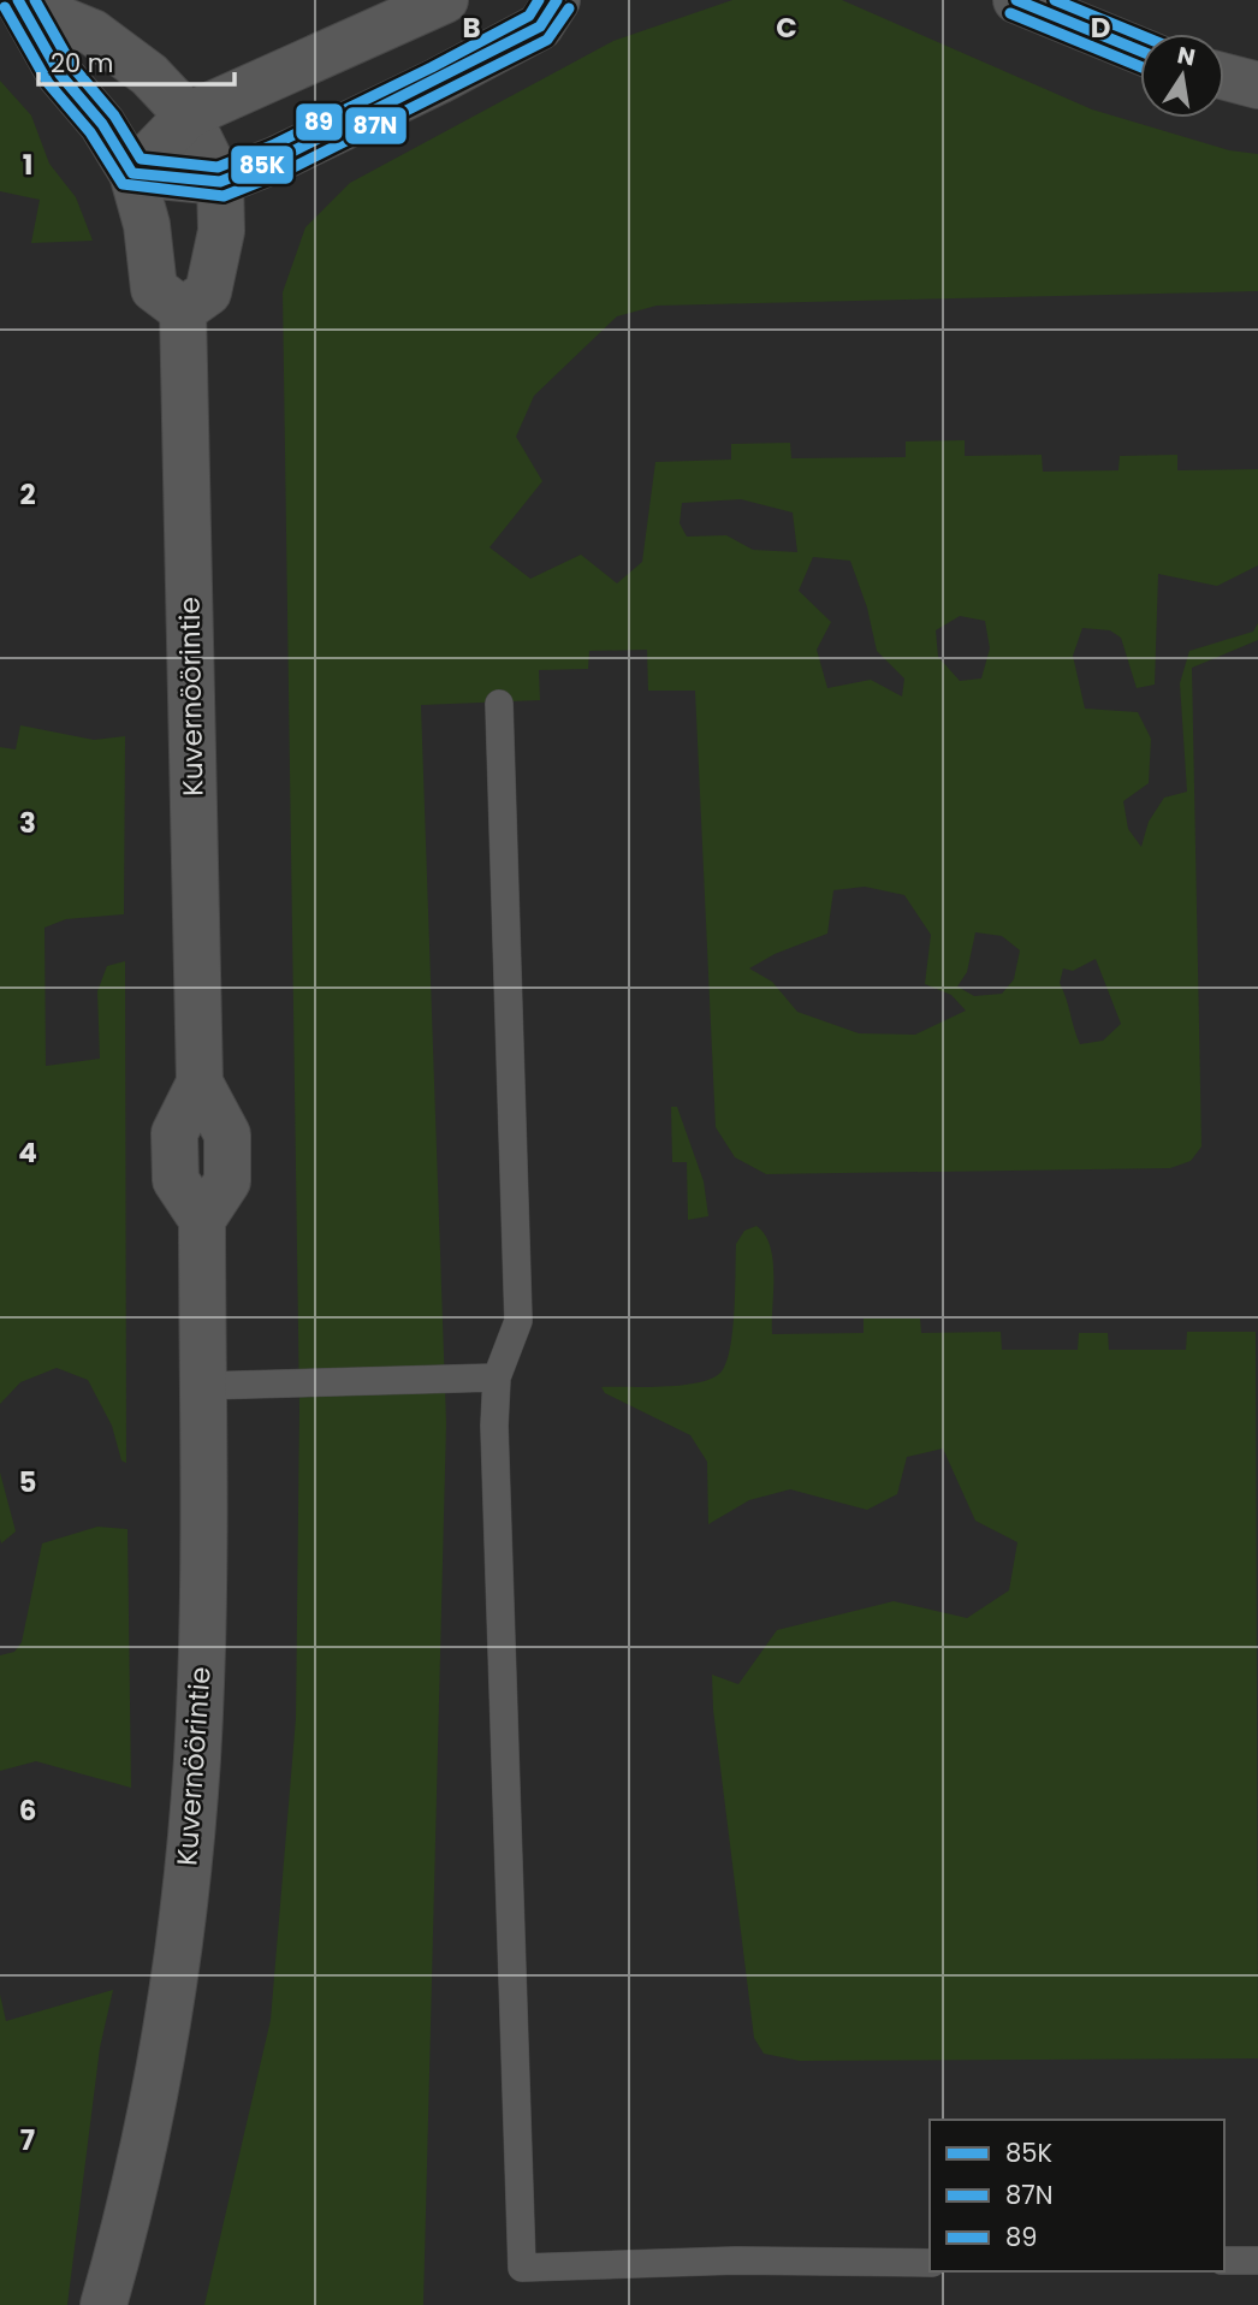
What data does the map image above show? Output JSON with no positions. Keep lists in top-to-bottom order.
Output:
{
  "streets": {
    "street": ["Kuvernöörintie"]
  },
  "lines": ["transit line 85K", "transit line 89", "transit line 87N"],
  "legend": ["85K", "87N", "89"],
  "scale_bar": "20 m",
  "north": "top",
  "grid": {
    "columns": ["B", "C", "D"],
    "rows": [
      "1",
      "2",
      "3",
      "4",
      "5",
      "6",
      "7"
    ]
  }
}
